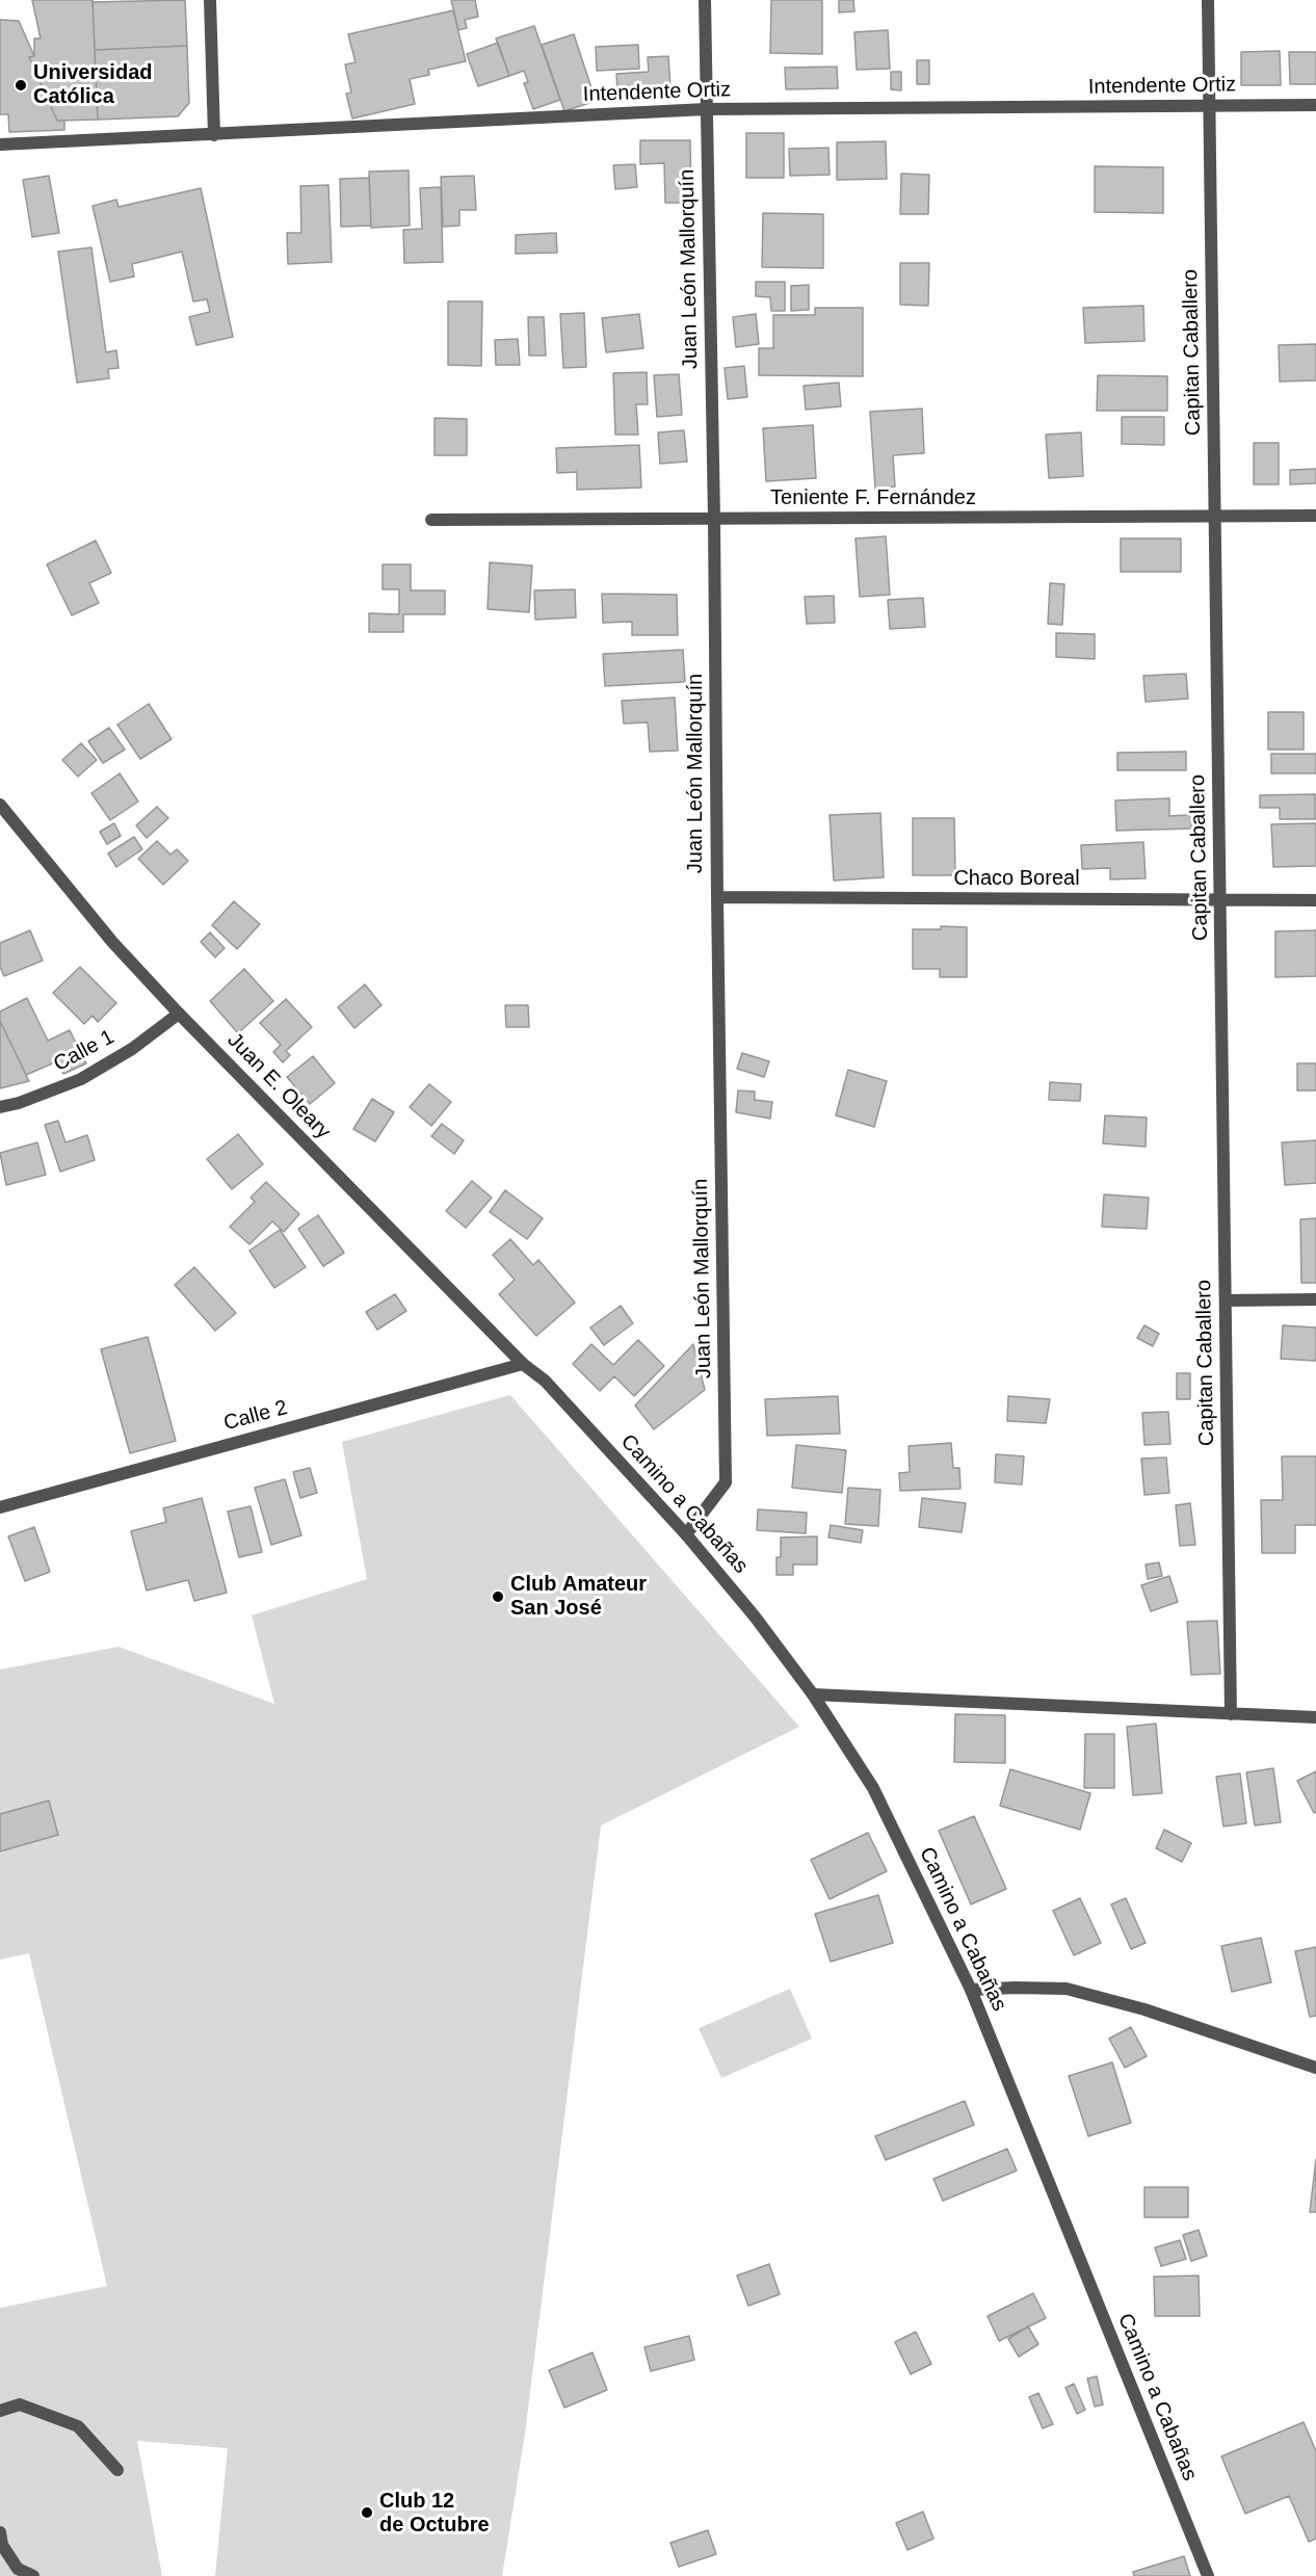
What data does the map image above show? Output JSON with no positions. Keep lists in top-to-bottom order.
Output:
{
  "streets": {
    "street": [
      "Intendente Ortiz",
      "Juan León Mallorquín",
      "Capitan Caballero",
      "Teniente F. Fernández",
      "Chaco Boreal",
      "Calle 1",
      "Juan E. Oleary",
      "Calle 2",
      "Camino a Cabañas"
    ]
  },
  "crossings": [
    ["Intendente Ortiz", "Juan León Mallorquín"],
    ["Intendente Ortiz", "Capitan Caballero"],
    ["Juan León Mallorquín", "Teniente F. Fernández"],
    ["Juan León Mallorquín", "Chaco Boreal"],
    ["Juan León Mallorquín", "Camino a Cabañas"],
    ["Capitan Caballero", "Teniente F. Fernández"],
    ["Capitan Caballero", "Chaco Boreal"],
    ["Calle 1", "Juan E. Oleary"],
    ["Juan E. Oleary", "Calle 2"],
    ["Juan E. Oleary", "Camino a Cabañas"]
  ],
  "places": ["Universidad Católica", "Club Amateur San José", "Club 12 de Octubre"]
}
